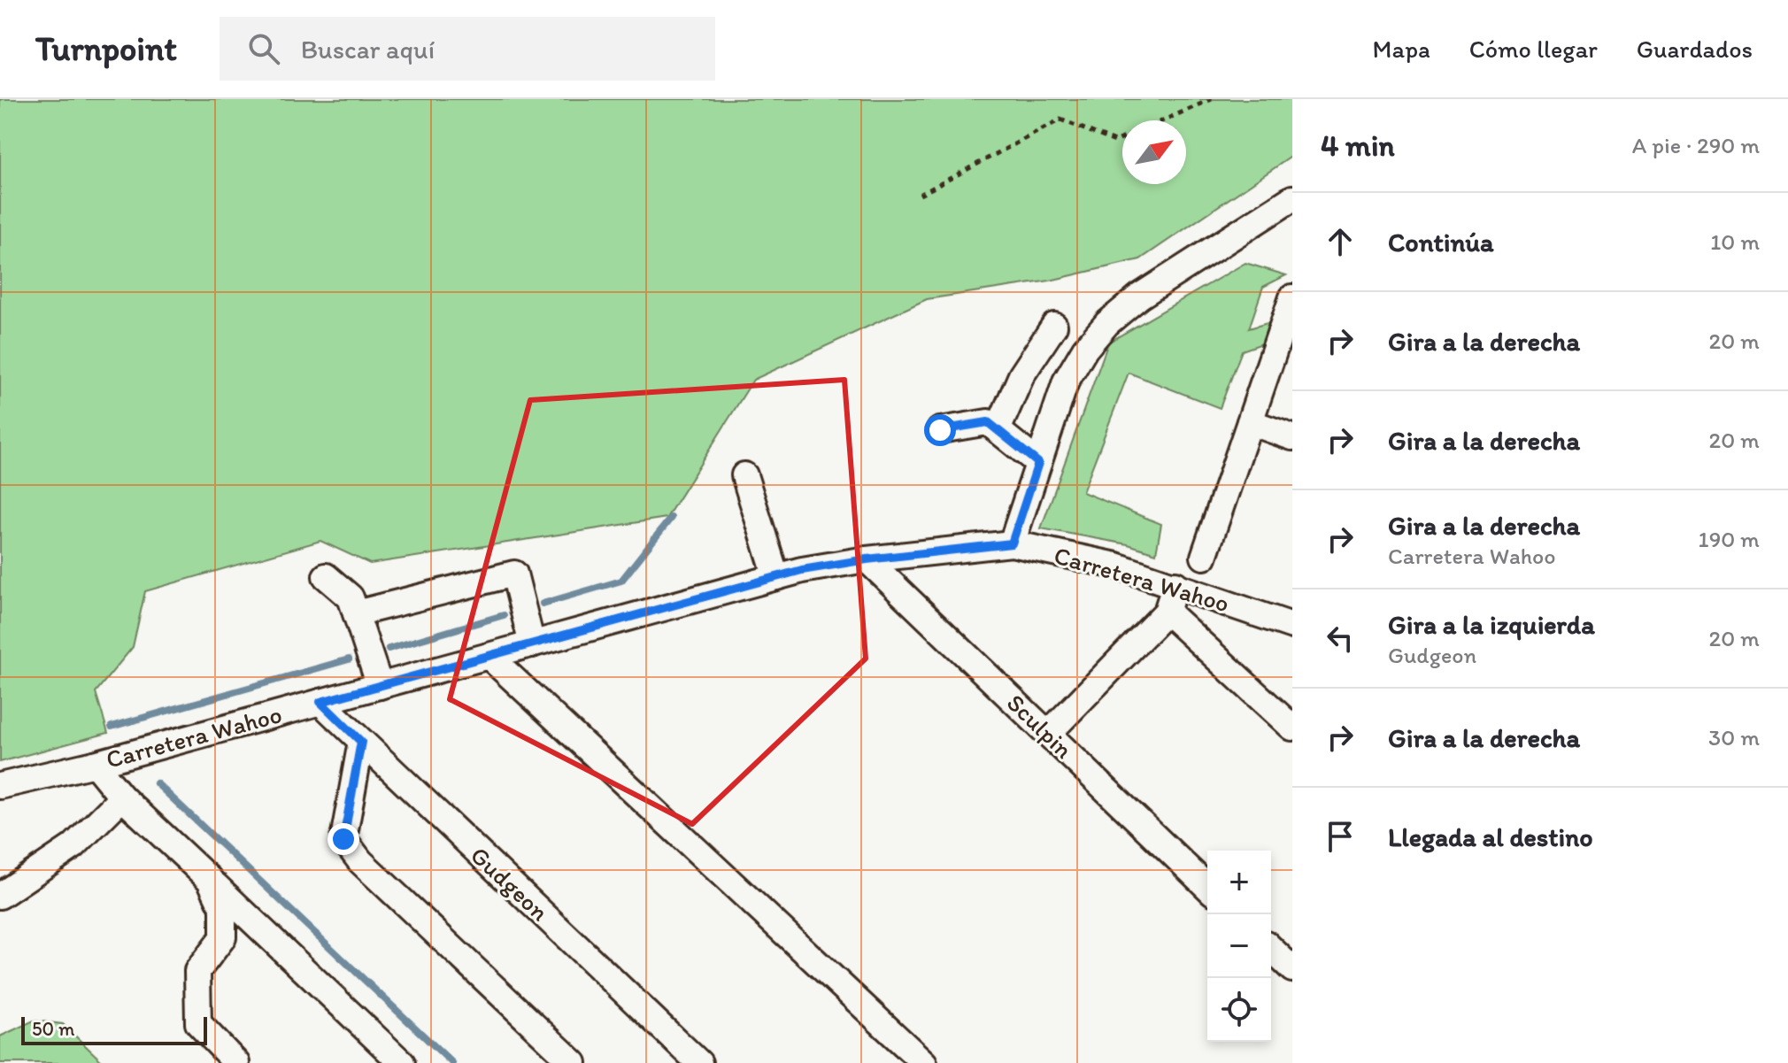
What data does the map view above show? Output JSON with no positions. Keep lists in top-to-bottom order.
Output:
{
  "streets": {
    "street": ["Carretera Wahoo", "Sculpin", "Gudgeon"]
  },
  "crossings": [
    ["Carretera Wahoo", "Sculpin"],
    ["Carretera Wahoo", "Gudgeon"]
  ],
  "scale_bar": "50 m",
  "north": "top right",
  "page": {
    "header": "Turnpoint",
    "search": "Buscar aquí",
    "nav": ["Mapa", "Cómo llegar", "Guardados"],
    "heading": ["4 min", "A pie · 290 m"],
    "list": [
      ["Continúa", "10 m"],
      ["Gira a la derecha", "20 m"],
      ["Gira a la derecha", "20 m"],
      ["Gira a la derecha", "Carretera Wahoo", "190 m"],
      ["Gira a la izquierda", "Gudgeon", "20 m"],
      ["Gira a la derecha", "30 m"],
      "Llegada al destino"
    ],
    "map_buttons": ["+", "−"],
    "scale": "50 m"
  }
}
